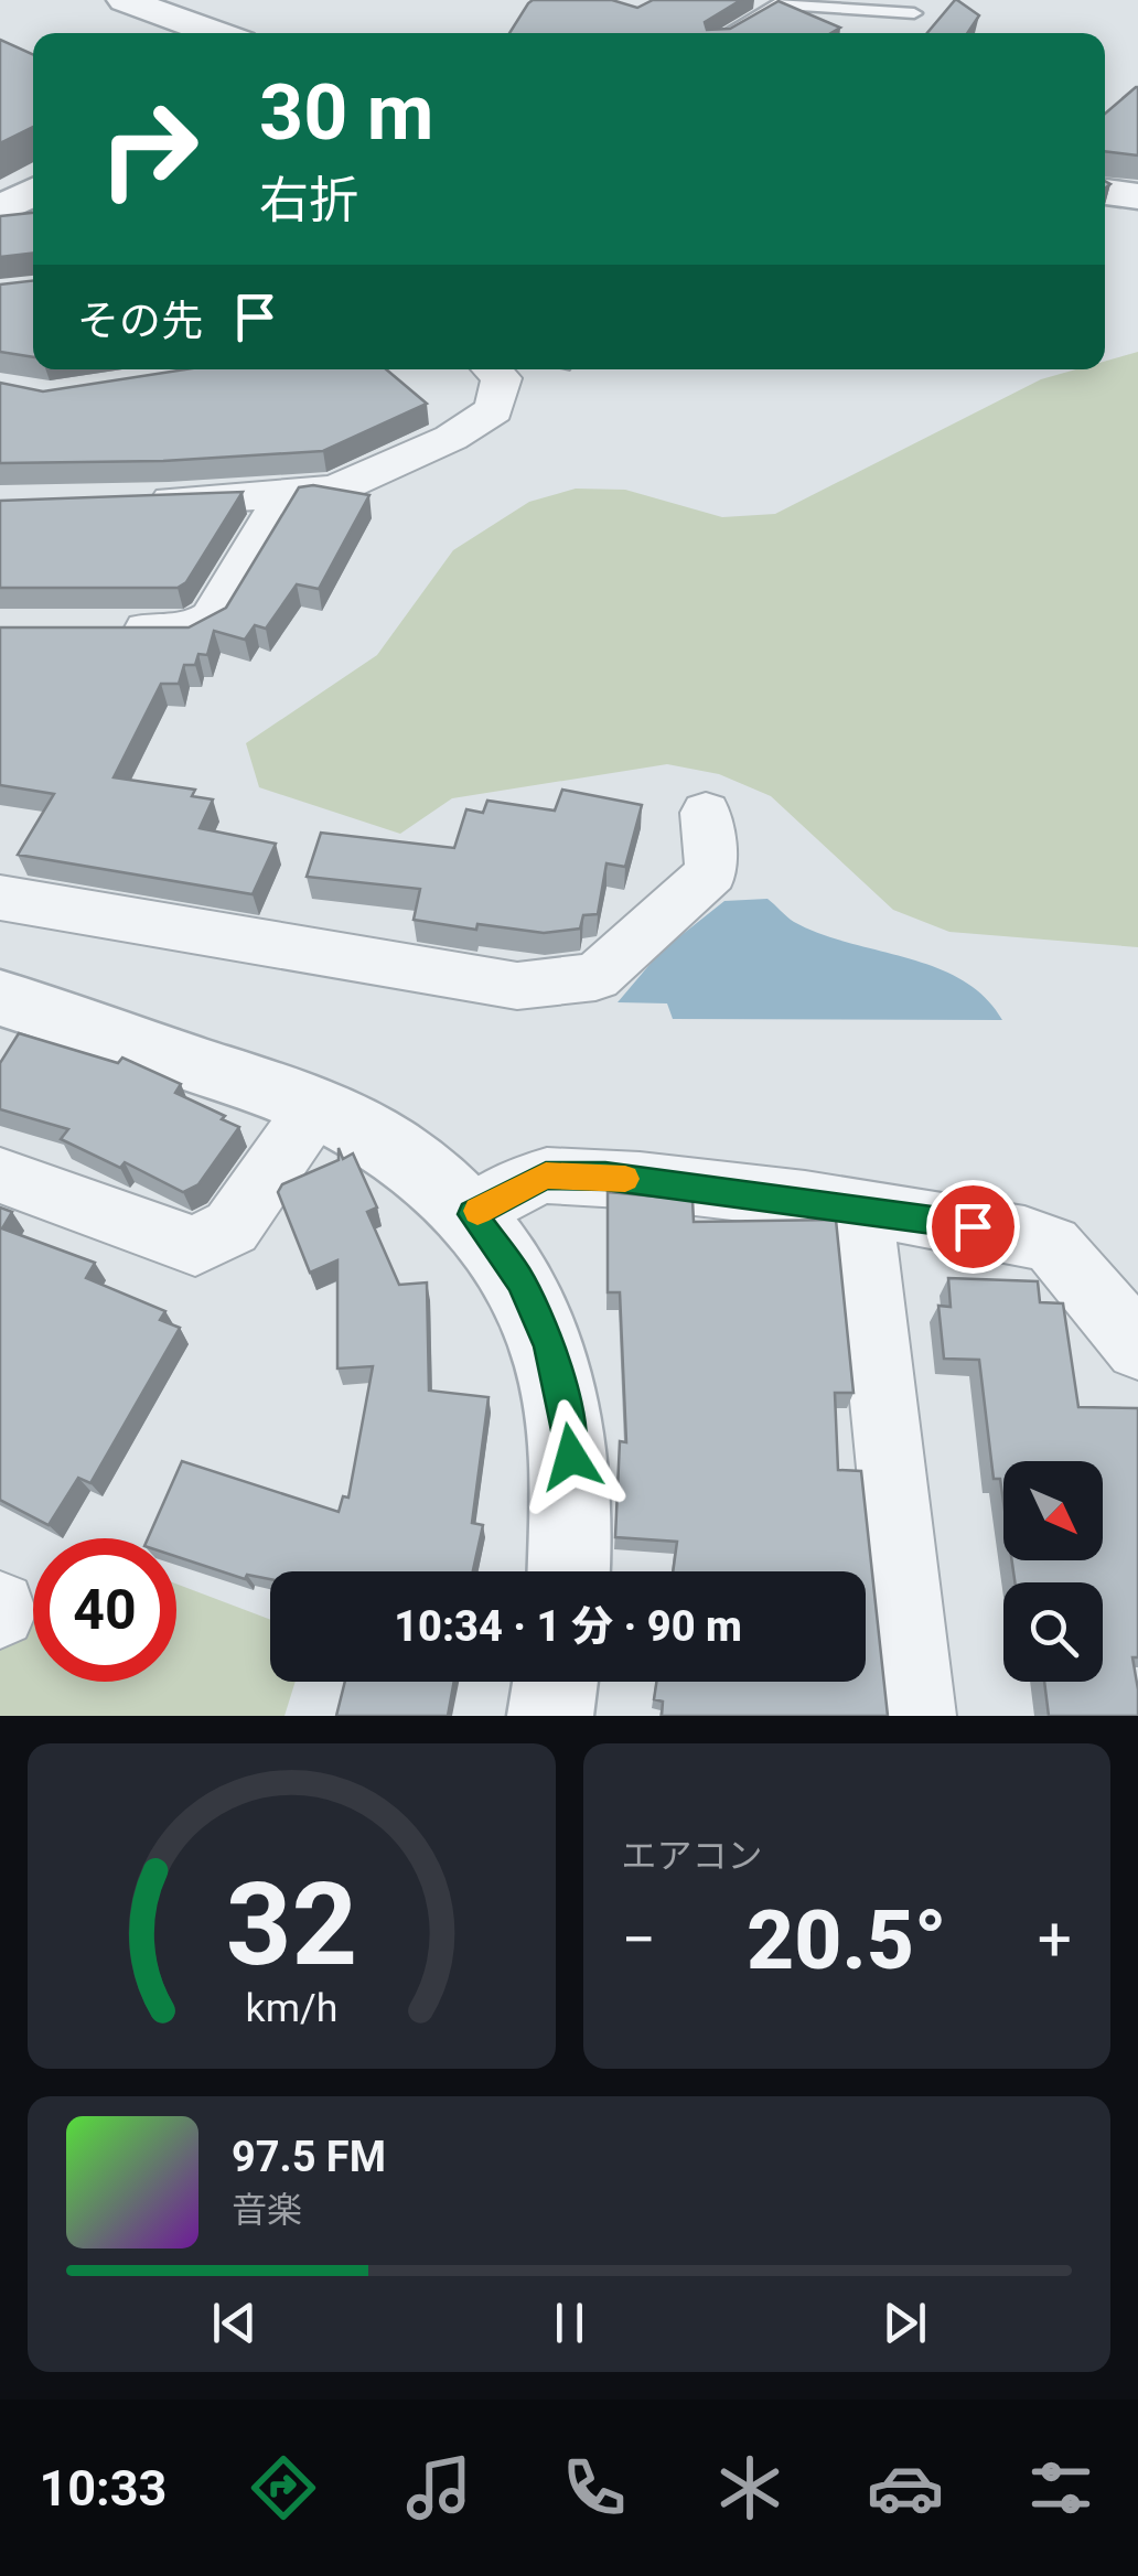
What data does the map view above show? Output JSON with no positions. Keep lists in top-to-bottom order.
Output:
{
  "north": "bottom right",
  "page": {
    "turn": ["30 m", "右折"],
    "then": "その先",
    "limit": "40",
    "trip": "10:34 · 1 分 · 90 m",
    "tile": "エアコン",
    "heat": ["−", "20.5°", "+"],
    "song": ["97.5 FM", "音楽"],
    "tabs": "10:33",
    "gauge": ["32", "km/h"]
  }
}
